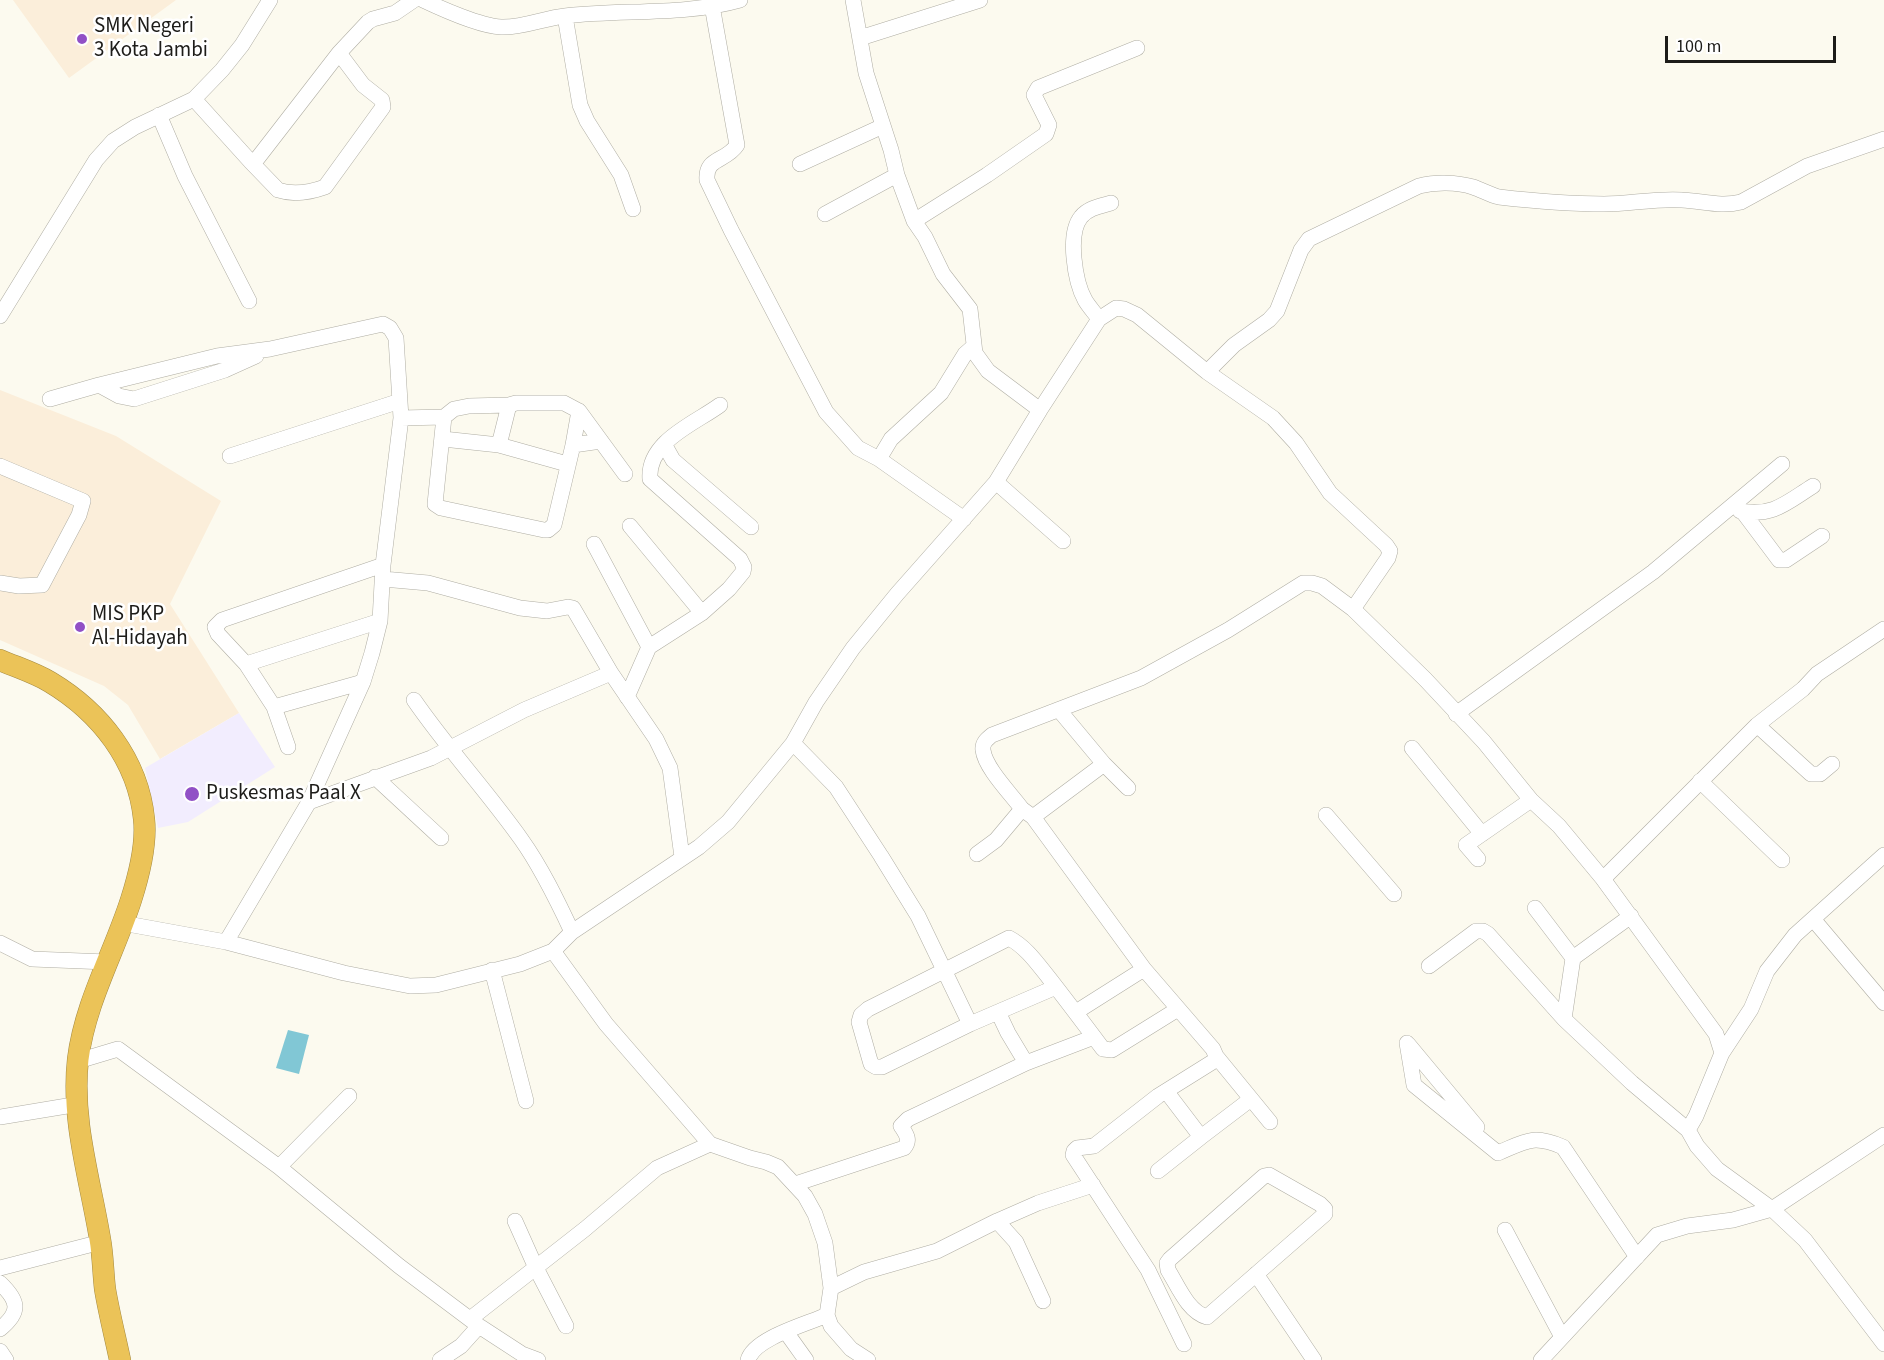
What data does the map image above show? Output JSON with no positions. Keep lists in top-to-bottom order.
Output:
{
  "places": ["SMK Negeri 3 Kota Jambi", "MIS PKP Al-Hidayah", "Puskesmas Paal X"],
  "scale_bar": "100 m"
}
